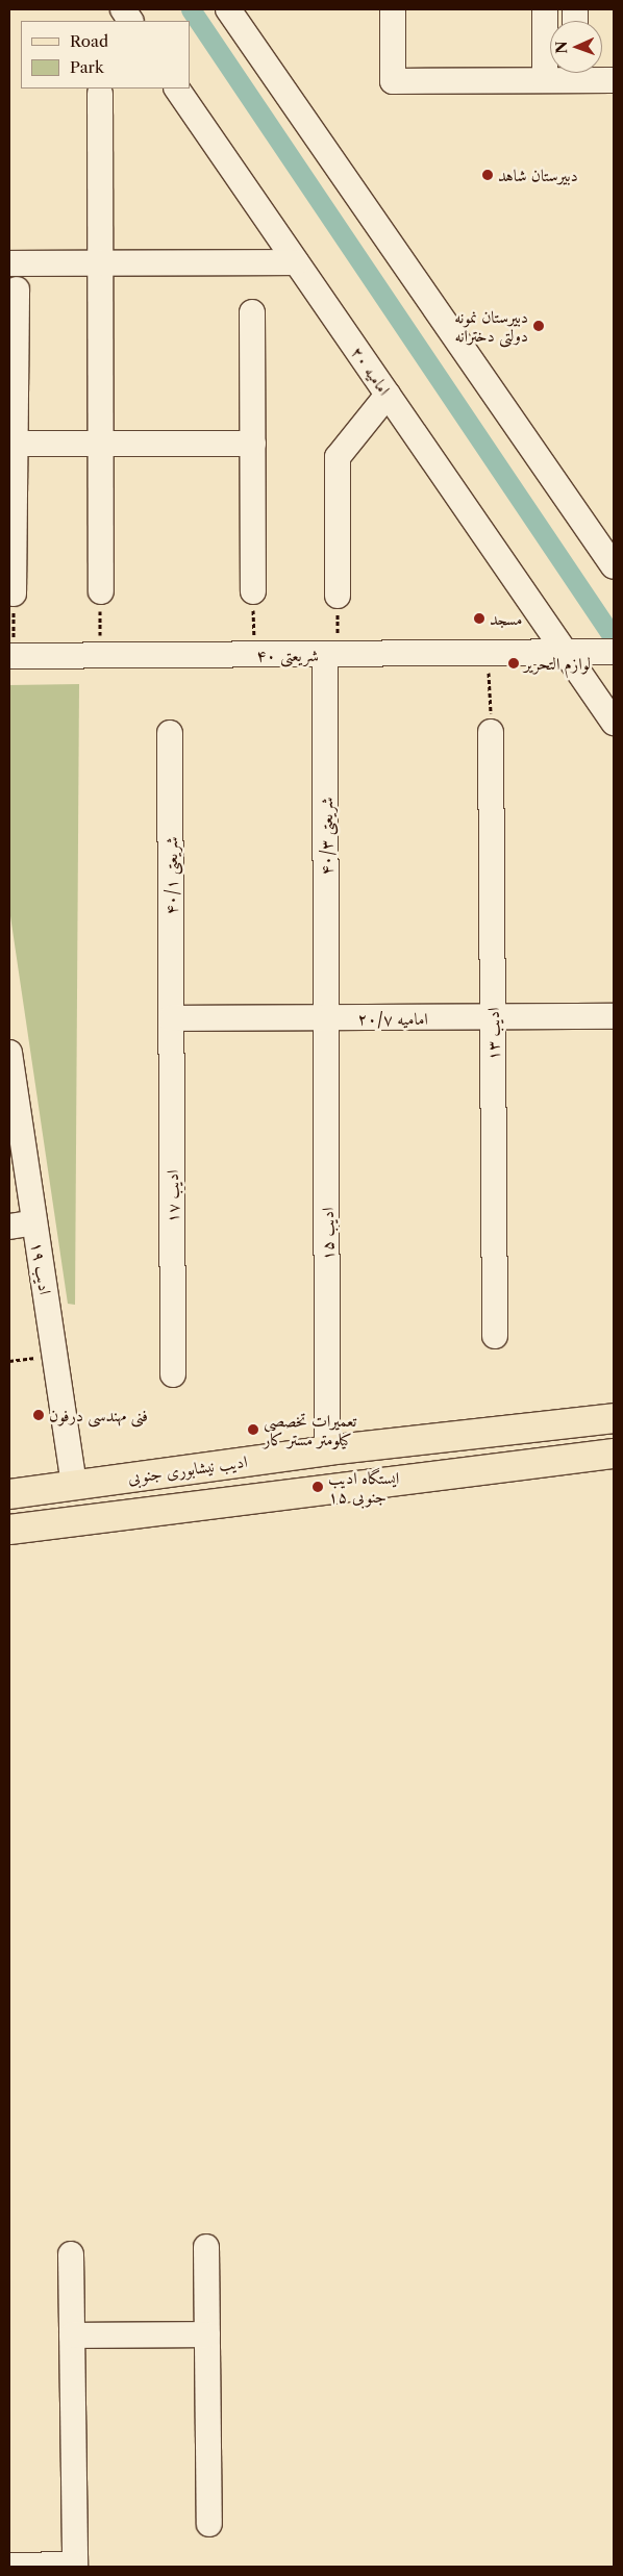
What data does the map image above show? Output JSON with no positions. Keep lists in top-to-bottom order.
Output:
{
  "streets": {
    "main road": ["ادیب نیشابوری جنوبی"],
    "street": [
      "امامیه ۲۰",
      "شریعتی ۴۰",
      "شریعتی ۴۰/۳",
      "شریعتی ۴۰/۱",
      "امامیه ۲۰/۷",
      "ادیب ۱۳",
      "ادیب ۱۷",
      "ادیب ۱۵",
      "ادیب ۱۹"
    ]
  },
  "crossings": [
    ["امامیه ۲۰", "شریعتی ۴۰"],
    ["شریعتی ۴۰", "شریعتی ۴۰/۳"],
    ["شریعتی ۴۰/۳", "امامیه ۲۰/۷"],
    ["شریعتی ۴۰/۳", "ادیب ۱۵"],
    ["شریعتی ۴۰/۱", "امامیه ۲۰/۷"],
    ["شریعتی ۴۰/۱", "ادیب ۱۷"],
    ["امامیه ۲۰/۷", "ادیب ۱۳"],
    ["امامیه ۲۰/۷", "ادیب ۱۷"],
    ["امامیه ۲۰/۷", "ادیب ۱۵"],
    ["ادیب ۱۵", "ادیب نیشابوری جنوبی"],
    ["ادیب ۱۹", "ادیب نیشابوری جنوبی"]
  ],
  "places": [
    "دبیرستان شاهد",
    "دبیرستان نمونه دولتی دخترانه",
    "مسجد",
    "لوازم التحریر",
    "فنی مهندسی درفون",
    "تعمیرات تخصصی کیلومتر مستر کار",
    "ایستگاه ادیب جنوبی ۱۵"
  ],
  "legend": ["Road", "Park"],
  "north": "left"
}
